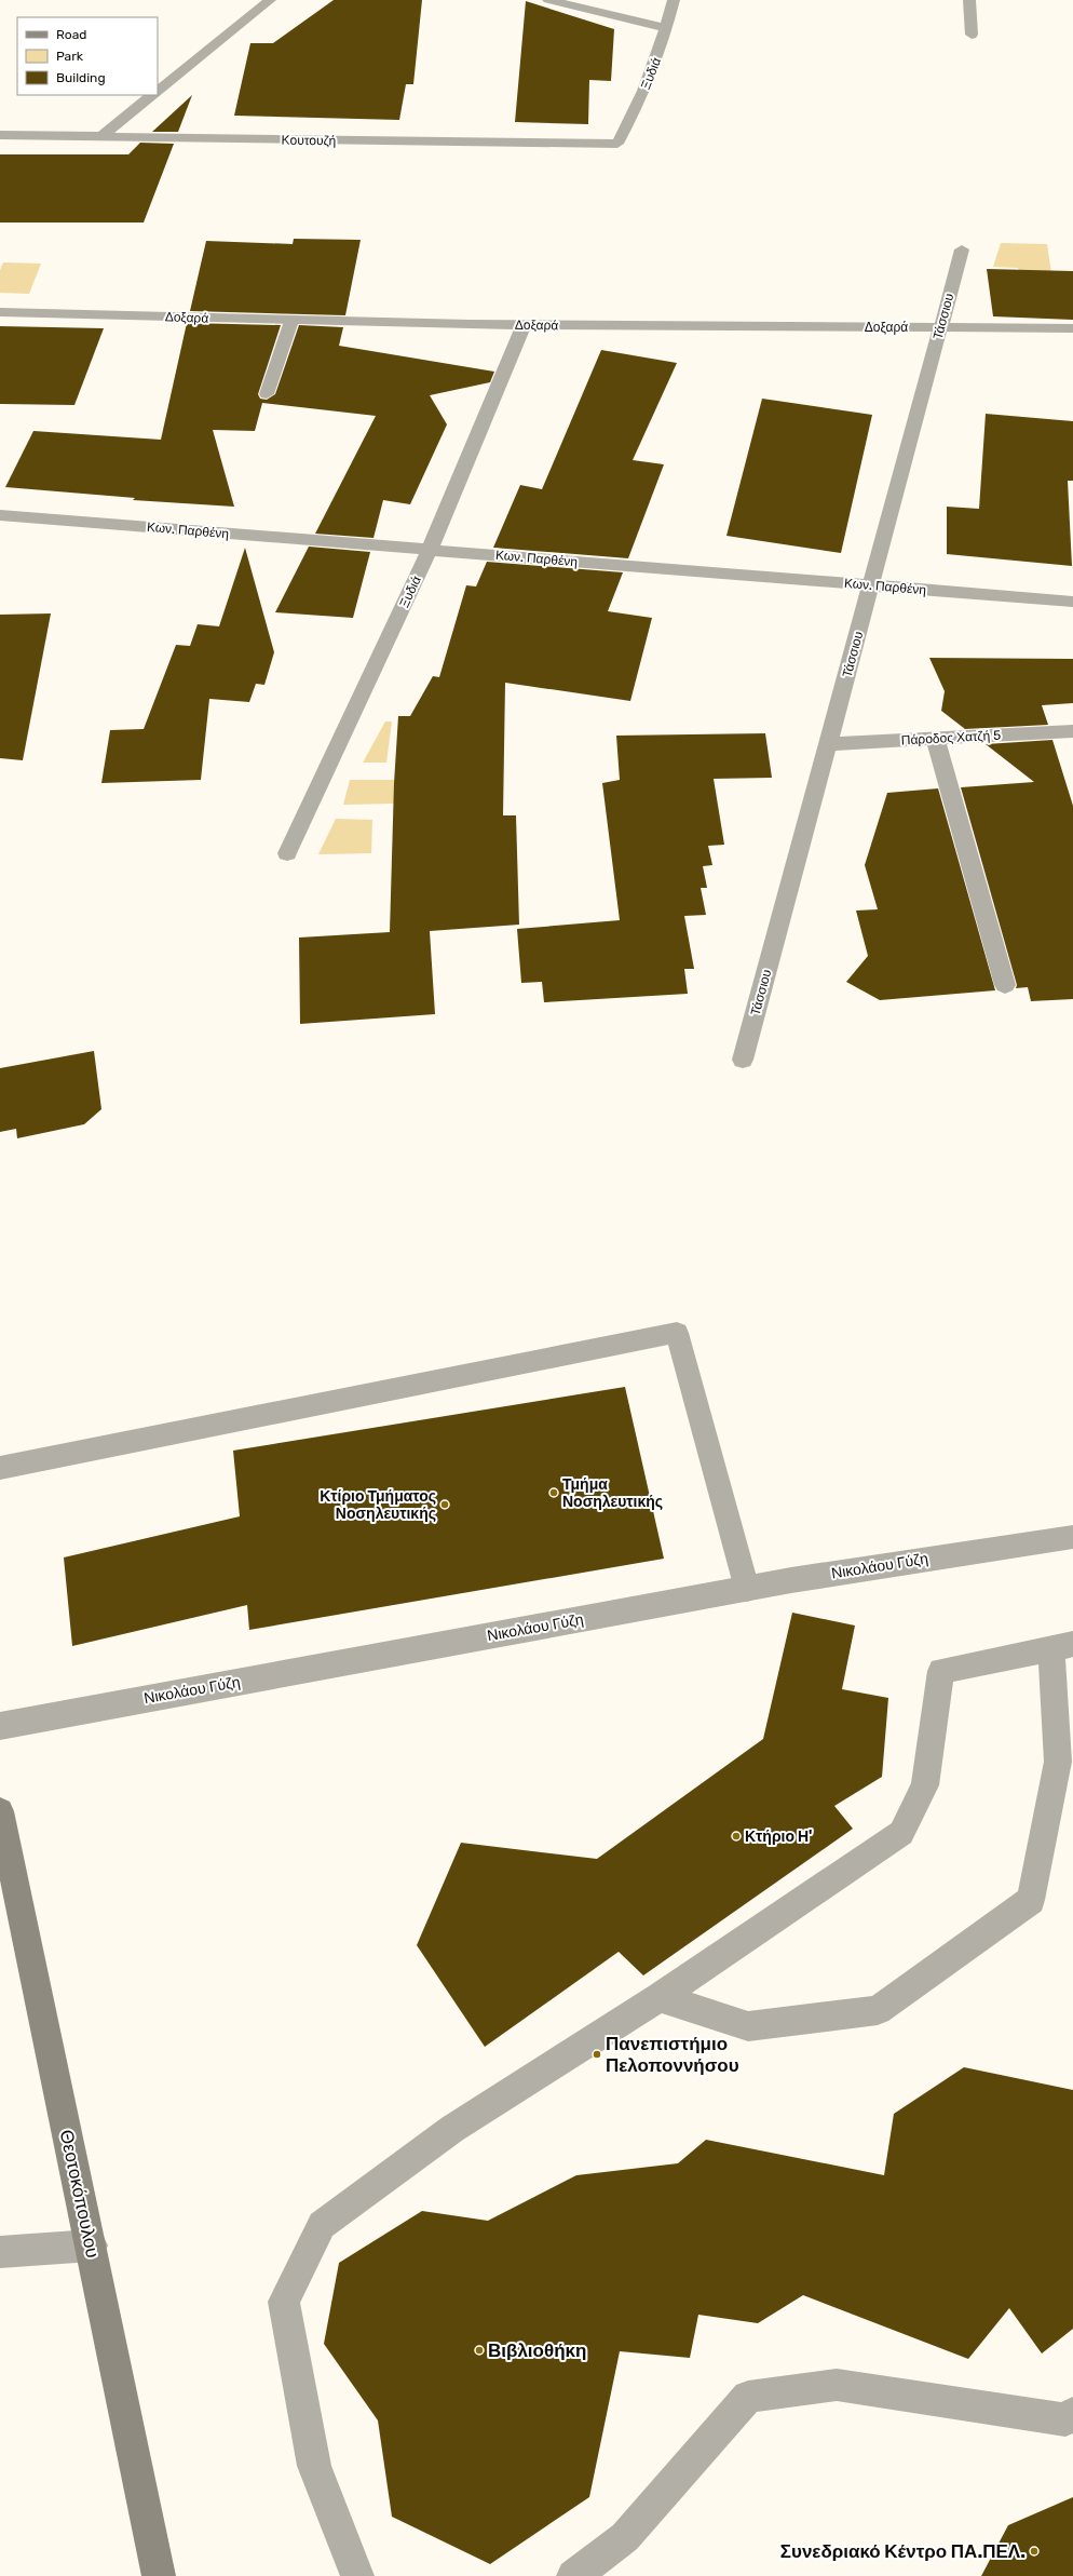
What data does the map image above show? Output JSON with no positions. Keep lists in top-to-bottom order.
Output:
{
  "streets": {
    "street": [
      "Ξυδιά",
      "Κουτουζή",
      "Τάσσιου",
      "Δοξαρά",
      "Κων. Παρθένη",
      "Πάροδος Χατζή 5",
      "Νικολάου Γύζη",
      "Θεοτοκόπουλου"
    ]
  },
  "crossings": [
    ["Ξυδιά", "Κουτουζή"],
    ["Ξυδιά", "Δοξαρά"],
    ["Ξυδιά", "Κων. Παρθένη"],
    ["Τάσσιου", "Δοξαρά"],
    ["Τάσσιου", "Κων. Παρθένη"],
    ["Τάσσιου", "Πάροδος Χατζή 5"]
  ],
  "places": [
    "Τμήμα Νοσηλευτικής",
    "Κτίριο Τμήματος Νοσηλευτικής",
    "Κτήριο Η'",
    "Πανεπιστήμιο Πελοποννήσου",
    "Βιβλιοθήκη",
    "Συνεδριακό Κέντρο ΠΑ.ΠΕΛ."
  ],
  "legend": ["Road", "Park", "Building"]
}
